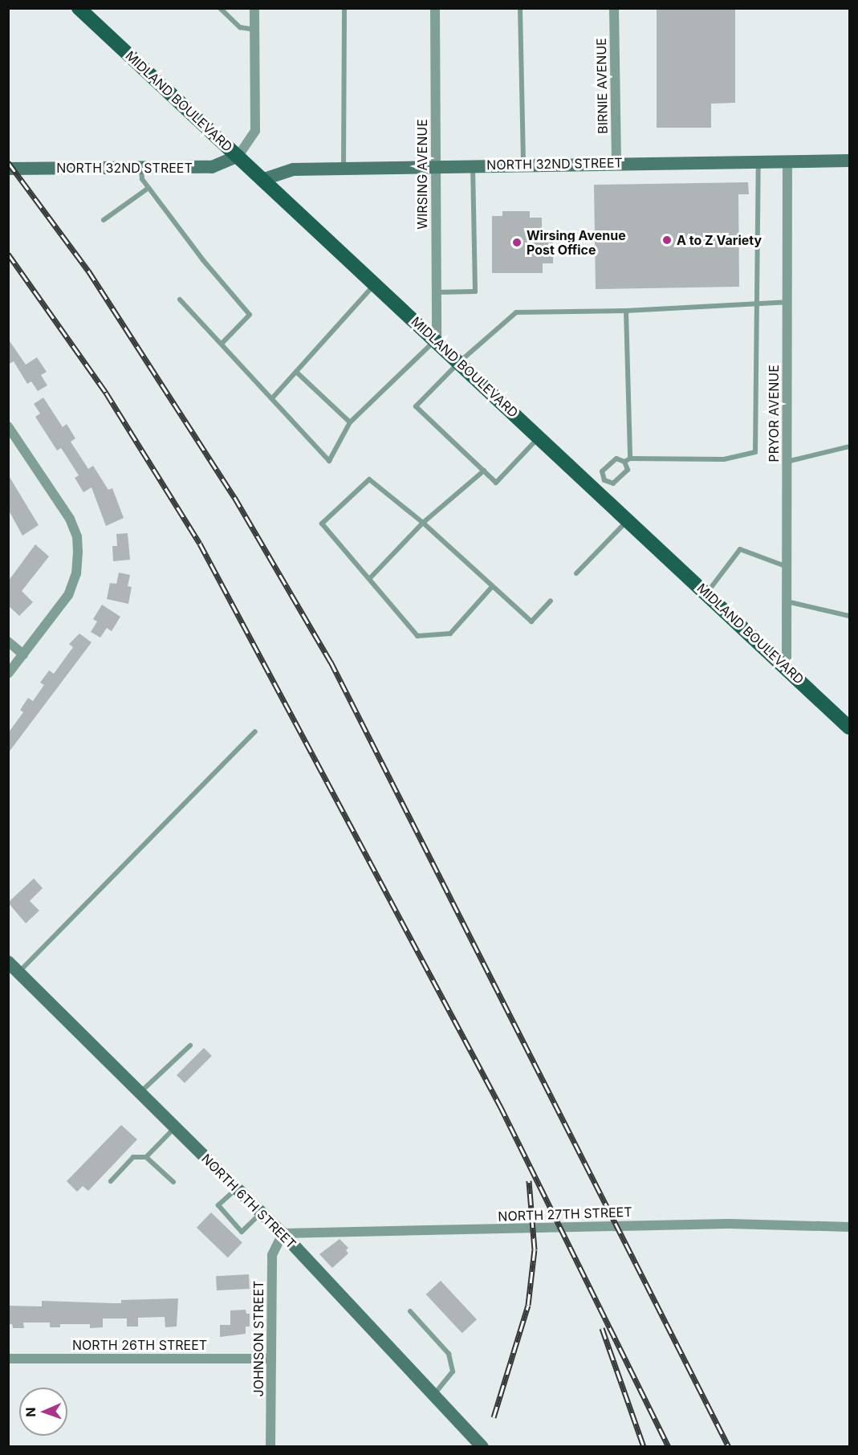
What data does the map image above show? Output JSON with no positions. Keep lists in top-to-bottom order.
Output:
{
  "streets": {
    "main road": ["MIDLAND BOULEVARD"],
    "street": [
      "BIRNIE AVENUE",
      "NORTH 32ND STREET",
      "WIRSING AVENUE",
      "PRYOR AVENUE",
      "NORTH 6TH STREET",
      "NORTH 27TH STREET",
      "JOHNSON STREET",
      "NORTH 26TH STREET"
    ]
  },
  "crossings": [
    ["BIRNIE AVENUE", "NORTH 32ND STREET"],
    ["MIDLAND BOULEVARD", "NORTH 32ND STREET"],
    ["MIDLAND BOULEVARD", "WIRSING AVENUE"],
    ["MIDLAND BOULEVARD", "PRYOR AVENUE"],
    ["NORTH 32ND STREET", "WIRSING AVENUE"],
    ["NORTH 32ND STREET", "PRYOR AVENUE"],
    ["NORTH 6TH STREET", "NORTH 27TH STREET"],
    ["NORTH 6TH STREET", "JOHNSON STREET"],
    ["NORTH 27TH STREET", "JOHNSON STREET"],
    ["JOHNSON STREET", "NORTH 26TH STREET"]
  ],
  "places": ["A to Z Variety", "Wirsing Avenue Post Office"],
  "north": "left"
}
